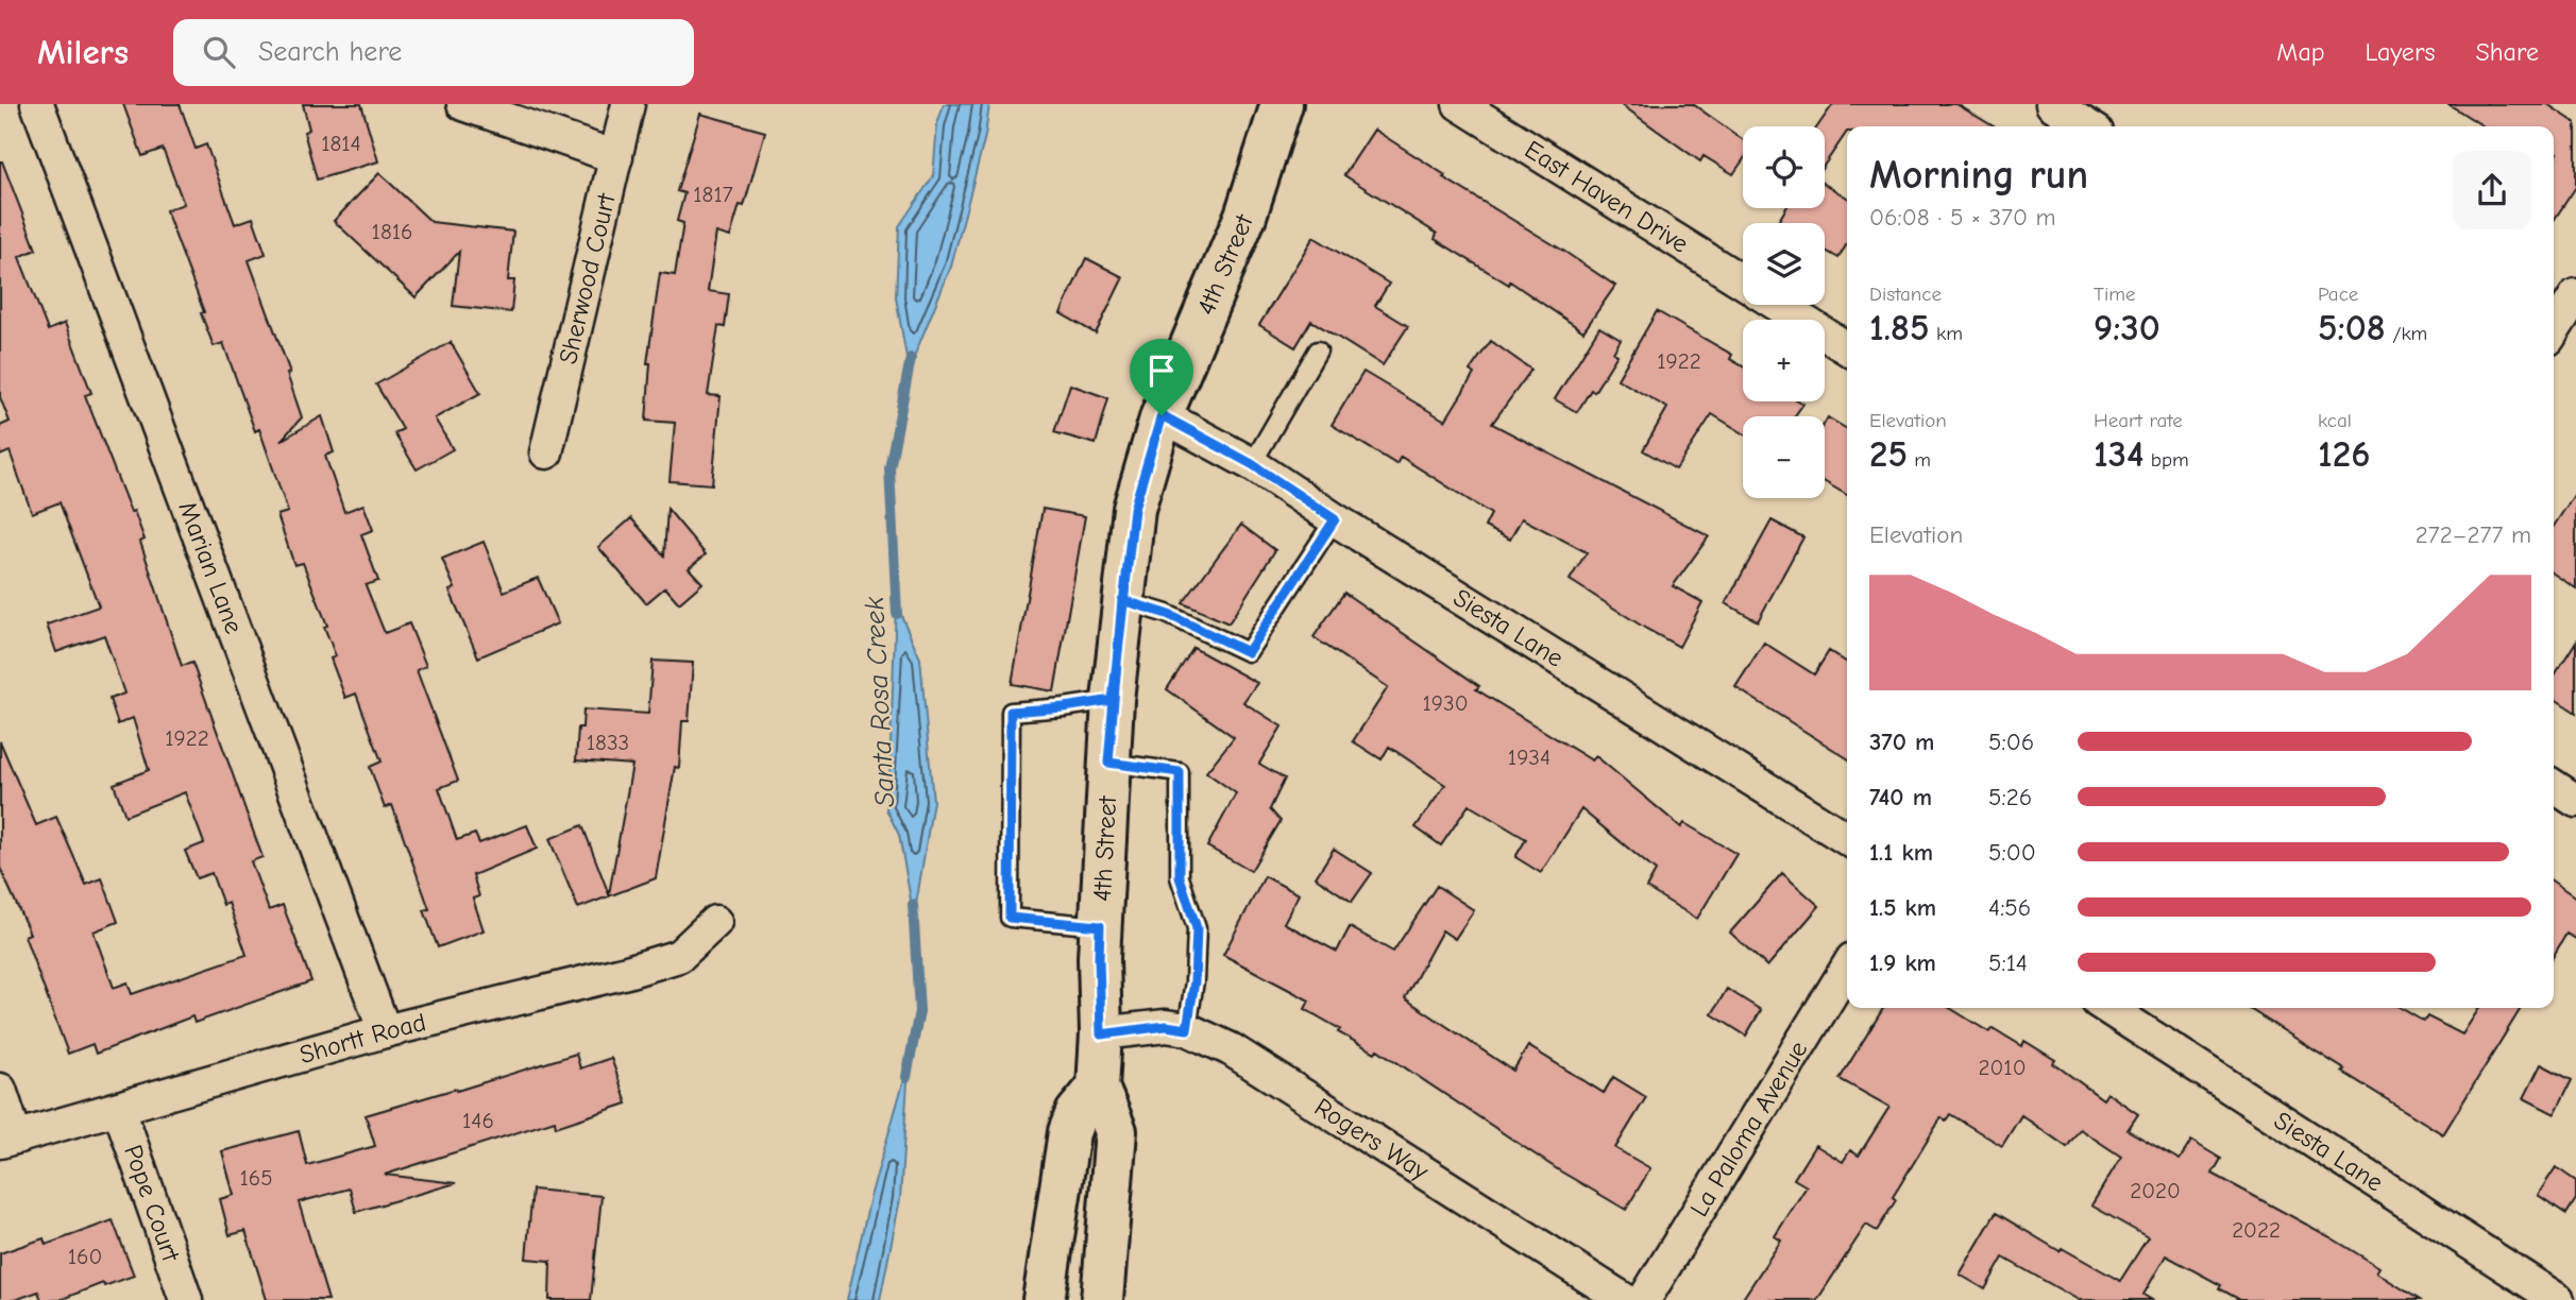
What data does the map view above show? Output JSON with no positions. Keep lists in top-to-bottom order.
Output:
{
  "streets": {
    "main road": ["4th Street"],
    "street": [
      "East Haven Drive",
      "Sherwood Court",
      "Marian Lane",
      "Siesta Lane",
      "Shortt Road",
      "La Paloma Avenue",
      "Rogers Way",
      "Pope Court"
    ]
  },
  "crossings": [
    ["4th Street", "Siesta Lane"],
    ["4th Street", "Rogers Way"],
    ["Marian Lane", "Shortt Road"],
    ["Shortt Road", "Pope Court"]
  ],
  "water": ["Santa Rosa Creek"],
  "house_numbers": [
    "1814",
    "1817",
    "1816",
    "1922",
    "1930",
    "1922",
    "1833",
    "1934",
    "2010",
    "146",
    "165",
    "2020",
    "2022",
    "160"
  ],
  "page": {
    "header": "Milers",
    "search": "Search here",
    "nav": ["Map", "Layers", "Share"],
    "map_buttons": ["+", "−"],
    "heading": ["Morning run", "06:08 · 5 × 370 m"],
    "stats": [
      ["Distance", "1.85 km"],
      ["Time", "9:30"],
      ["Pace", "5:08 /km"],
      ["Elevation", "25 m"],
      ["Heart rate", "134 bpm"],
      ["kcal", "126"]
    ],
    "chart": ["Elevation", "272–277 m"],
    "list": [
      {
        "name": "370 m",
        "note": "5:06"
      },
      {
        "name": "740 m",
        "note": "5:26"
      },
      {
        "name": "1.1 km",
        "note": "5:00"
      },
      {
        "name": "1.5 km",
        "note": "4:56"
      },
      {
        "name": "1.9 km",
        "note": "5:14"
      }
    ]
  }
}
